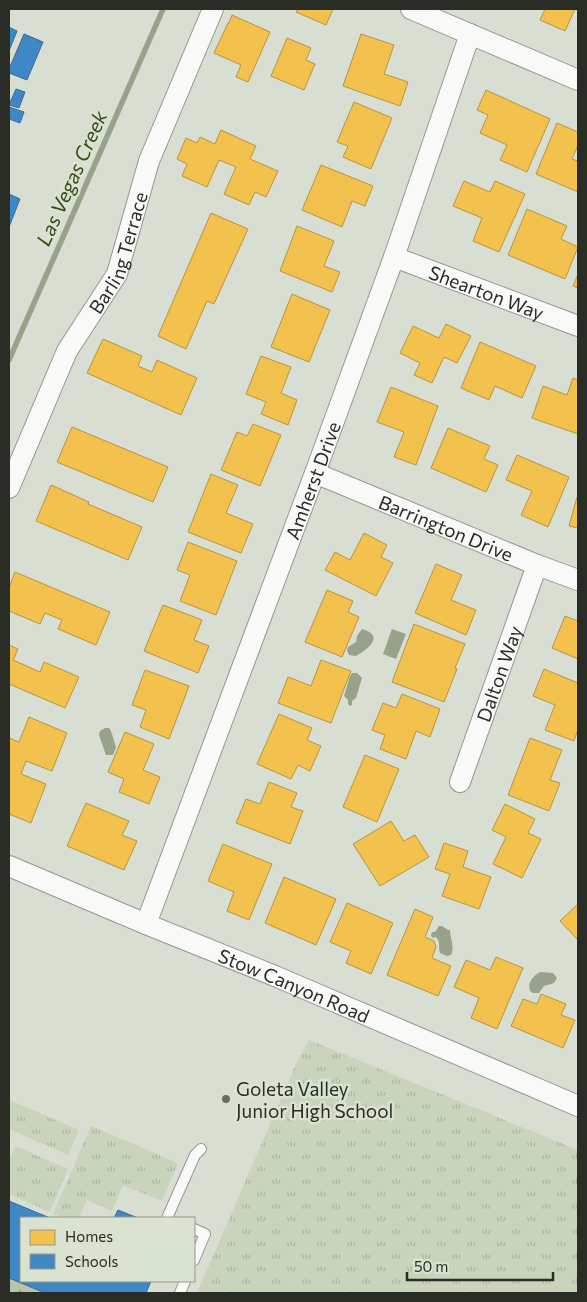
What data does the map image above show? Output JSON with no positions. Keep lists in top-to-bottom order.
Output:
{
  "streets": {
    "street": [
      "Barling Terrace",
      "Shearton Way",
      "Amherst Drive",
      "Barrington Drive",
      "Dalton Way",
      "Stow Canyon Road"
    ]
  },
  "crossings": [
    ["Shearton Way", "Amherst Drive"],
    ["Amherst Drive", "Barrington Drive"],
    ["Amherst Drive", "Stow Canyon Road"],
    ["Barrington Drive", "Dalton Way"]
  ],
  "water": ["Las Vegas Creek"],
  "places": ["Goleta Valley Junior High School"],
  "legend": ["Homes", "Schools"],
  "scale_bar": "50 m"
}
